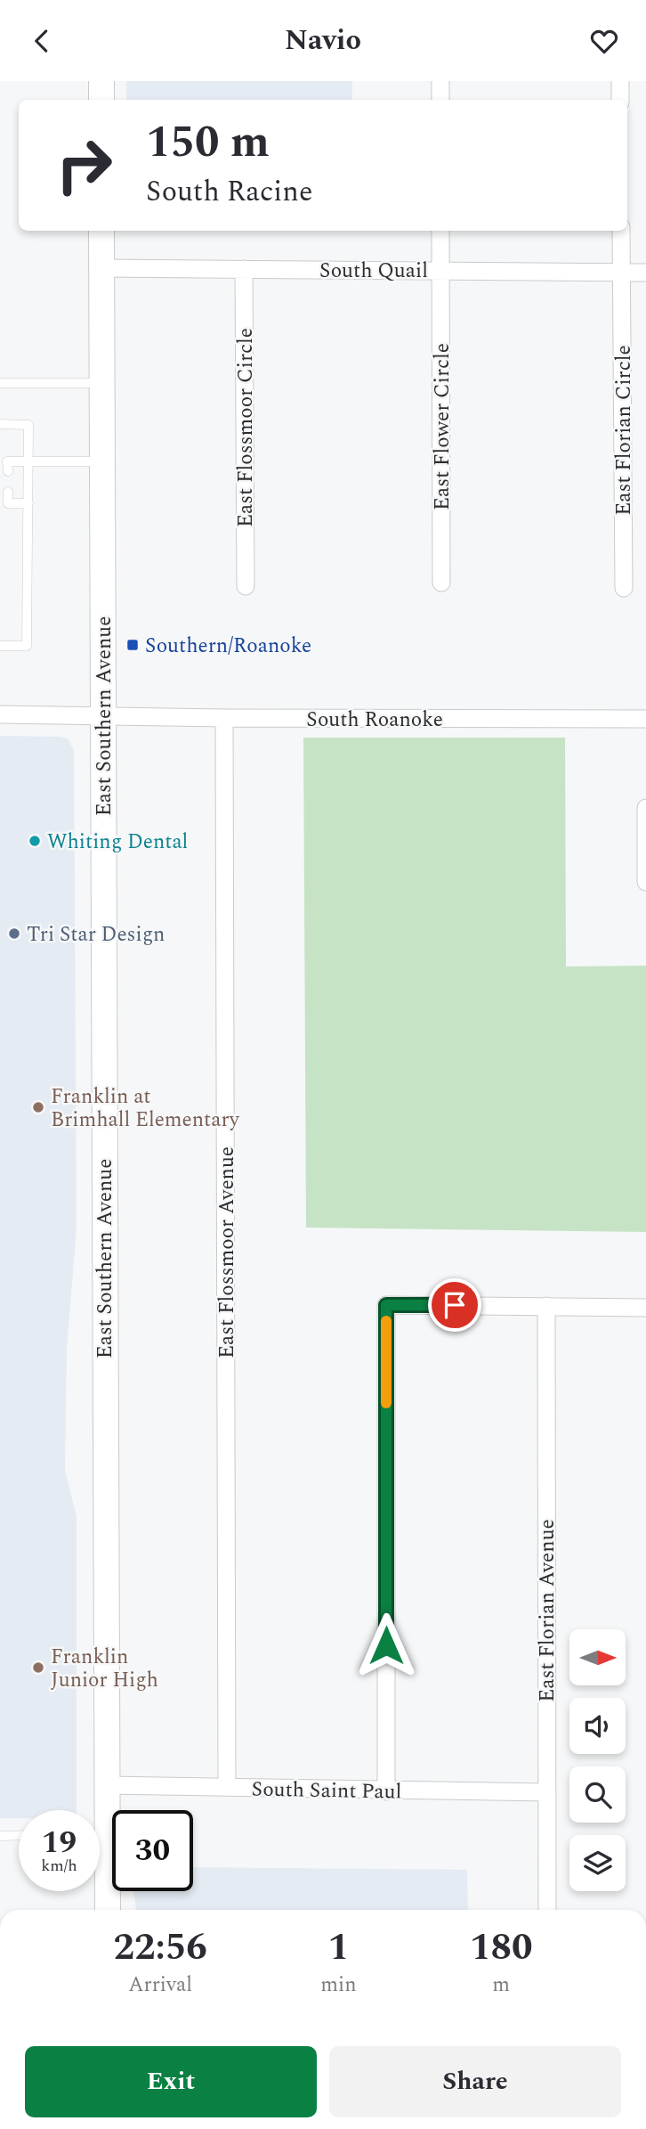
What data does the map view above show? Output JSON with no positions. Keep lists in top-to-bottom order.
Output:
{
  "streets": {
    "main road": ["East Southern Avenue"],
    "street": [
      "South Quail",
      "East Flower Circle",
      "East Flossmoor Circle",
      "East Florian Circle",
      "South Roanoke",
      "East Flossmoor Avenue",
      "East Florian Avenue",
      "South Saint Paul"
    ]
  },
  "crossings": [
    ["South Quail", "East Flower Circle"],
    ["South Quail", "East Flossmoor Circle"],
    ["South Quail", "East Florian Circle"],
    ["South Quail", "East Southern Avenue"],
    ["East Southern Avenue", "South Roanoke"],
    ["East Southern Avenue", "South Saint Paul"],
    ["South Roanoke", "East Flossmoor Avenue"],
    ["East Flossmoor Avenue", "South Saint Paul"],
    ["East Florian Avenue", "South Saint Paul"]
  ],
  "places": {
    "transit": ["Southern/Roanoke"],
    "other": [
      "Whiting Dental",
      "Tri Star Design",
      "Franklin at Brimhall Elementary",
      "Franklin Junior High"
    ]
  },
  "north": "right",
  "page": {
    "header": "Navio",
    "turn": ["150 m", "South Racine"],
    "speed": "19 km/h",
    "limit": "30",
    "eta": [
      "22:56",
      "Arrival",
      "1",
      "min",
      "180",
      "m"
    ],
    "buttons": ["Exit", "Share"]
  }
}
